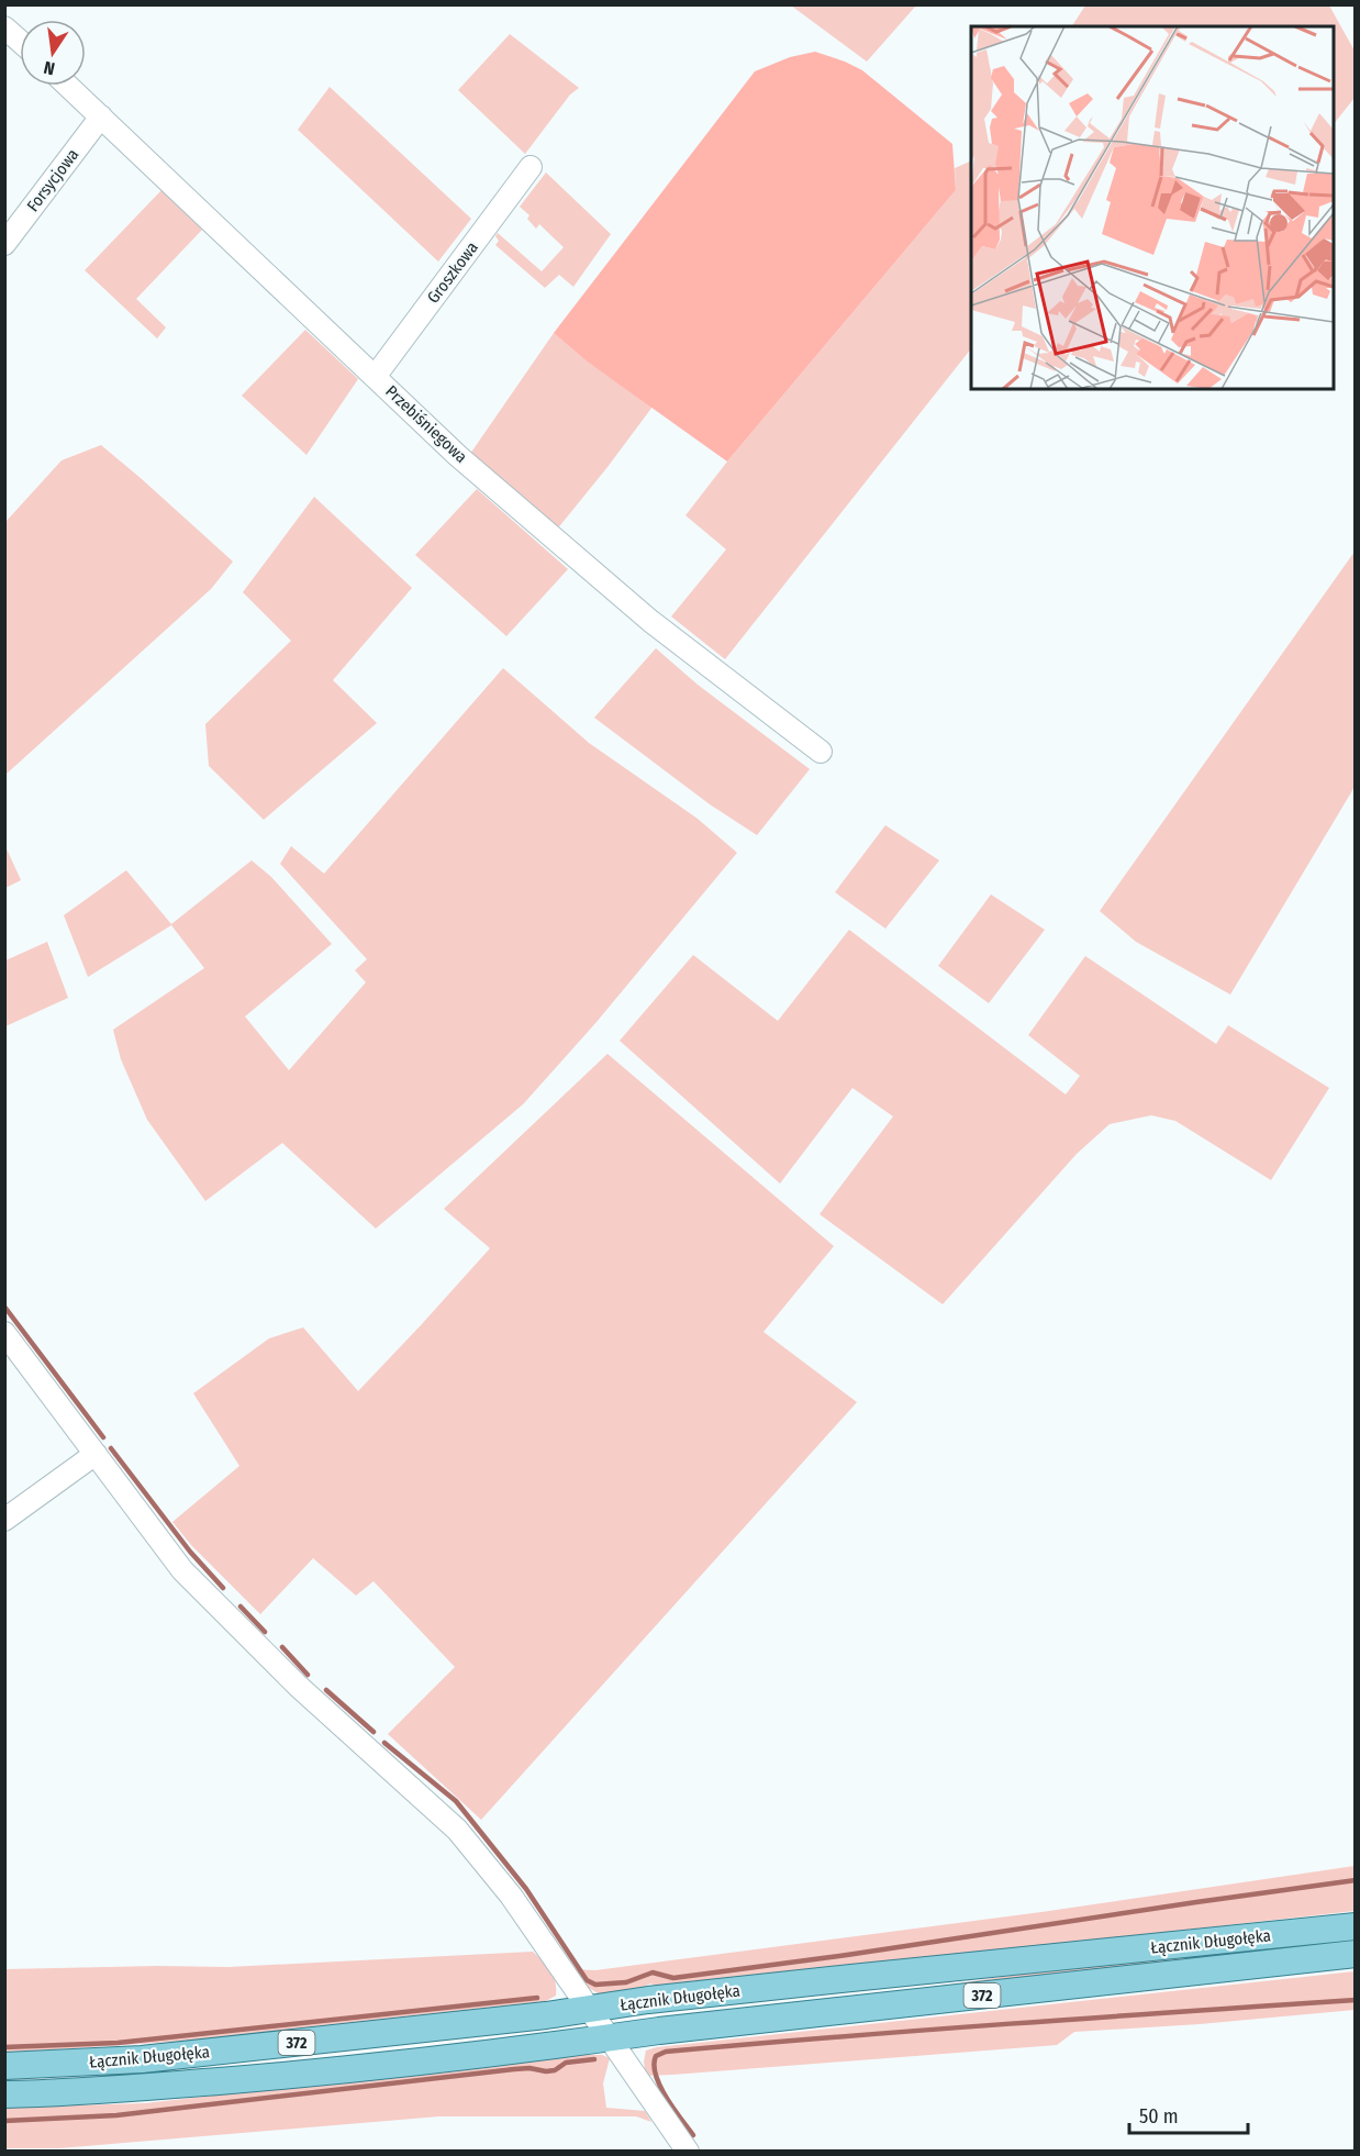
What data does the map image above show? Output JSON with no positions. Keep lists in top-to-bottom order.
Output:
{
  "streets": {
    "main road": ["Łącznik Długołęka", "372"],
    "street": ["Forsycjowa", "Groszkowa", "Przebiśniegowa"]
  },
  "crossings": [
    ["Forsycjowa", "Przebiśniegowa"],
    ["Groszkowa", "Przebiśniegowa"]
  ],
  "scale_bar": "50 m",
  "north": "bottom"
}
